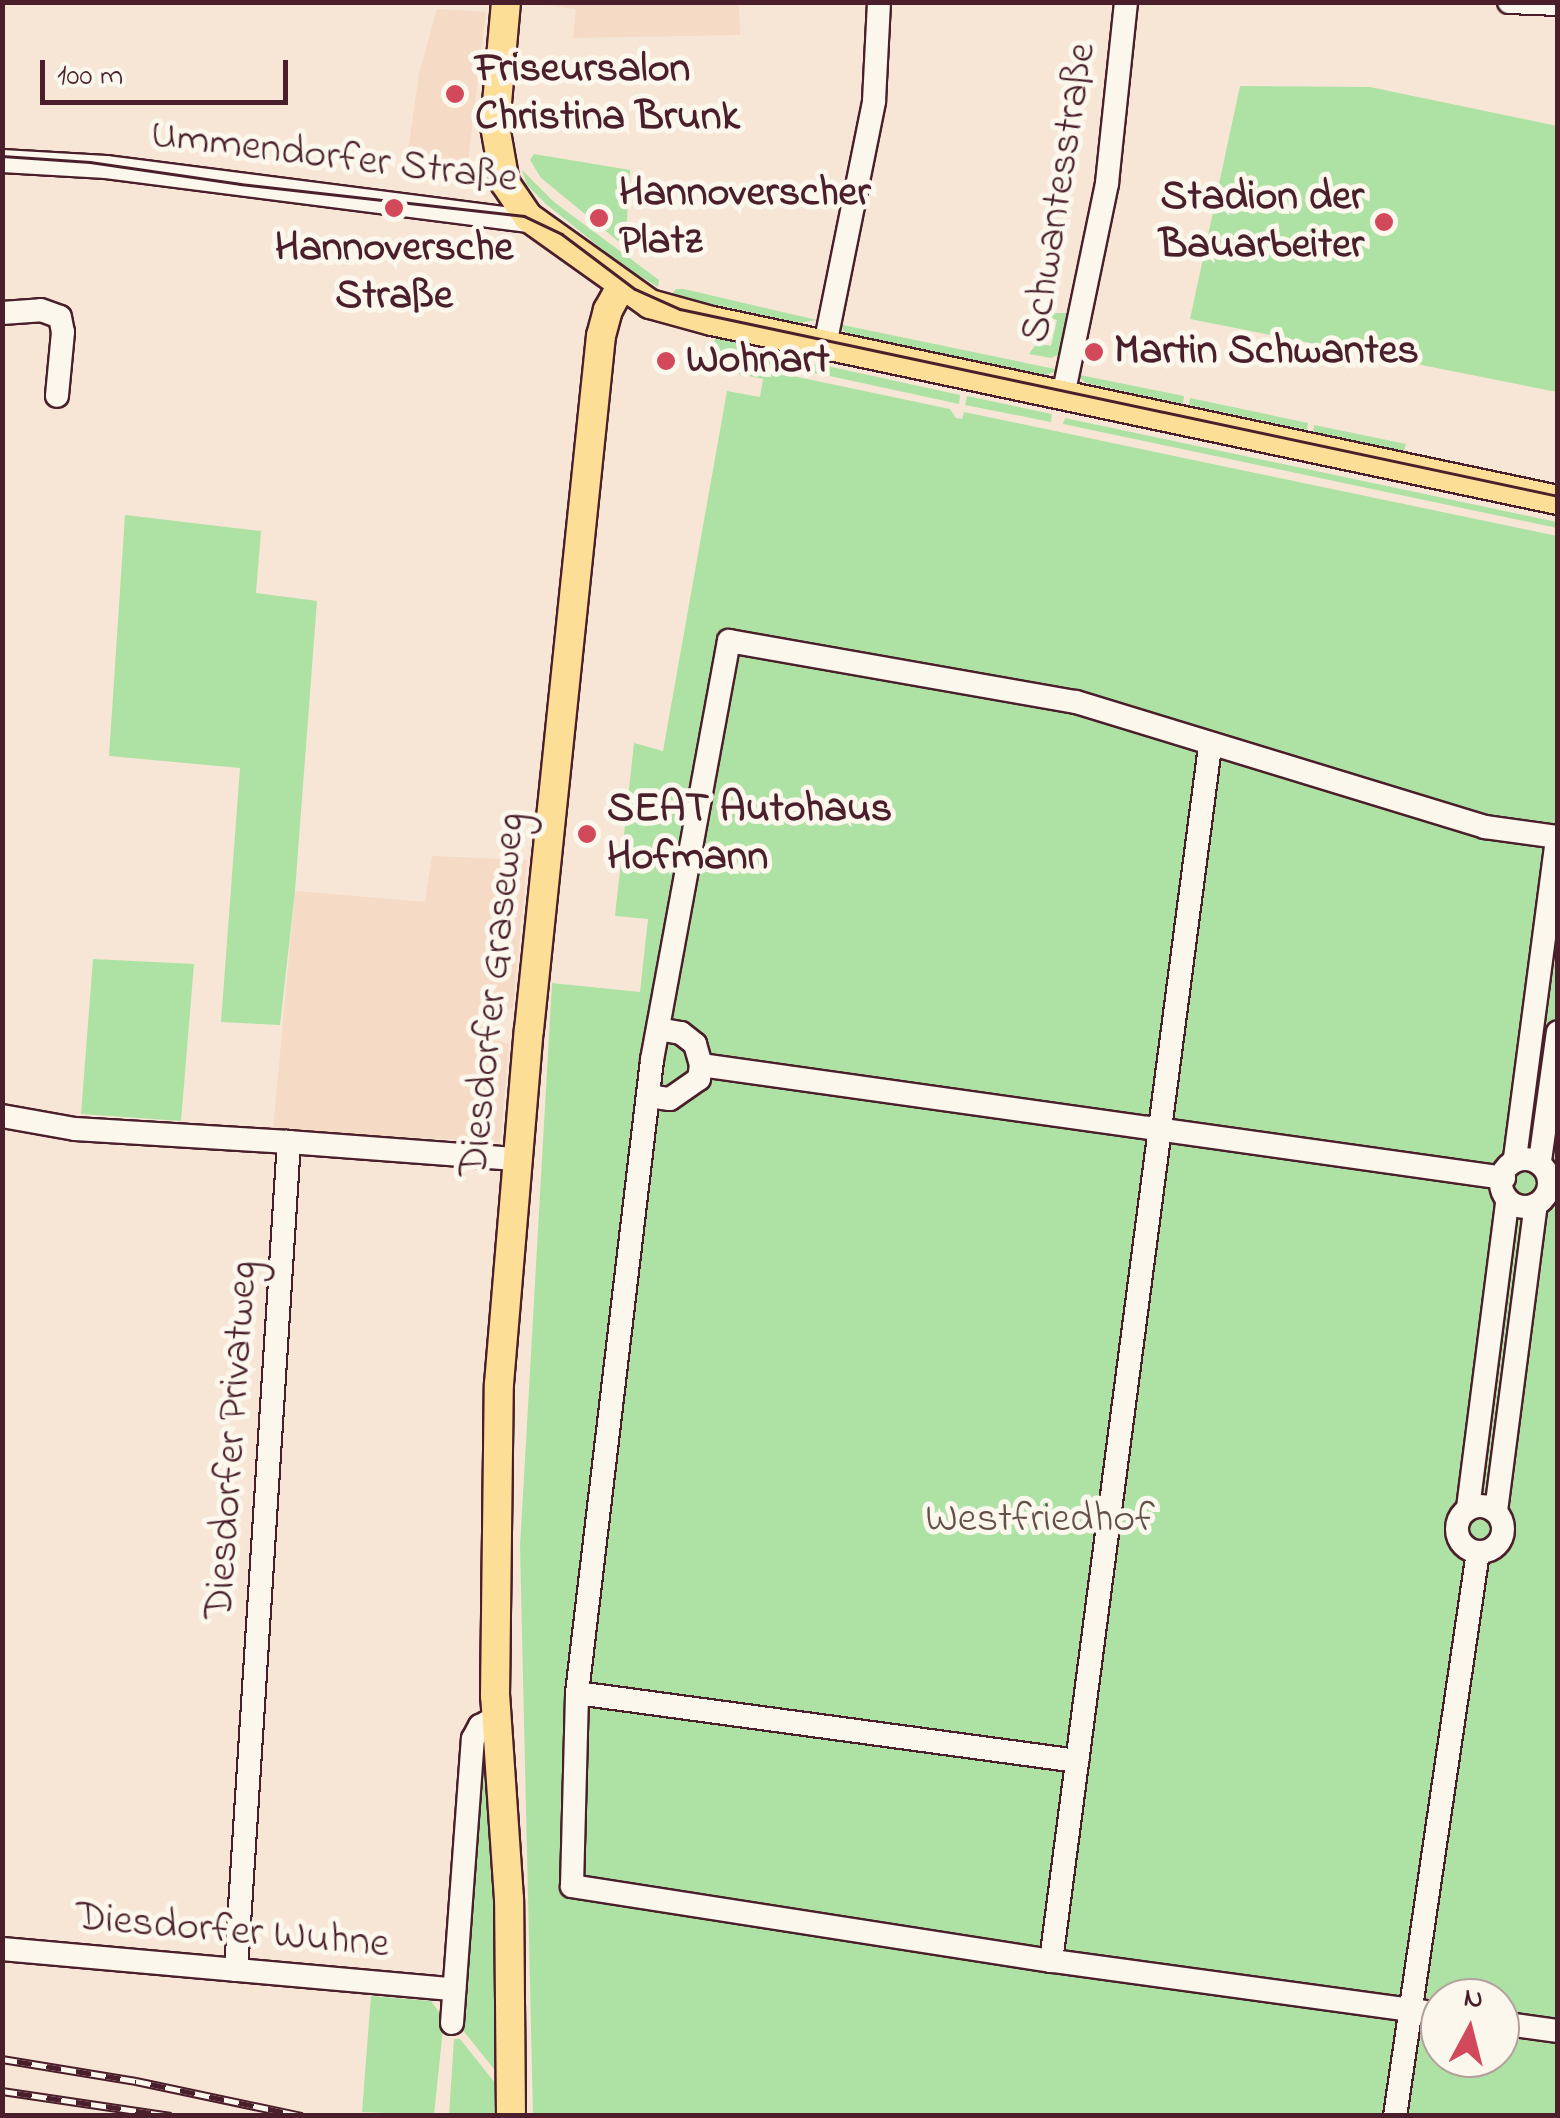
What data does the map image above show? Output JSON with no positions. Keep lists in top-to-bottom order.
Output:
{
  "streets": {
    "main road": ["Diesdorfer Graseweg"],
    "street": [
      "Ummendorfer Straße",
      "Schwantesstraße",
      "Diesdorfer Privatweg",
      "Diesdorfer Wuhne"
    ]
  },
  "crossings": [
    ["Diesdorfer Privatweg", "Diesdorfer Wuhne"]
  ],
  "parks": ["Westfriedhof"],
  "places": [
    "Friseursalon Christina Brunk",
    "Hannoversche Straße",
    "Hannoverscher Platz",
    "Stadion der Bauarbeiter",
    "Martin Schwantes",
    "Wohnart",
    "SEAT Autohaus Hofmann"
  ],
  "scale_bar": "100 m",
  "north": "top"
}
